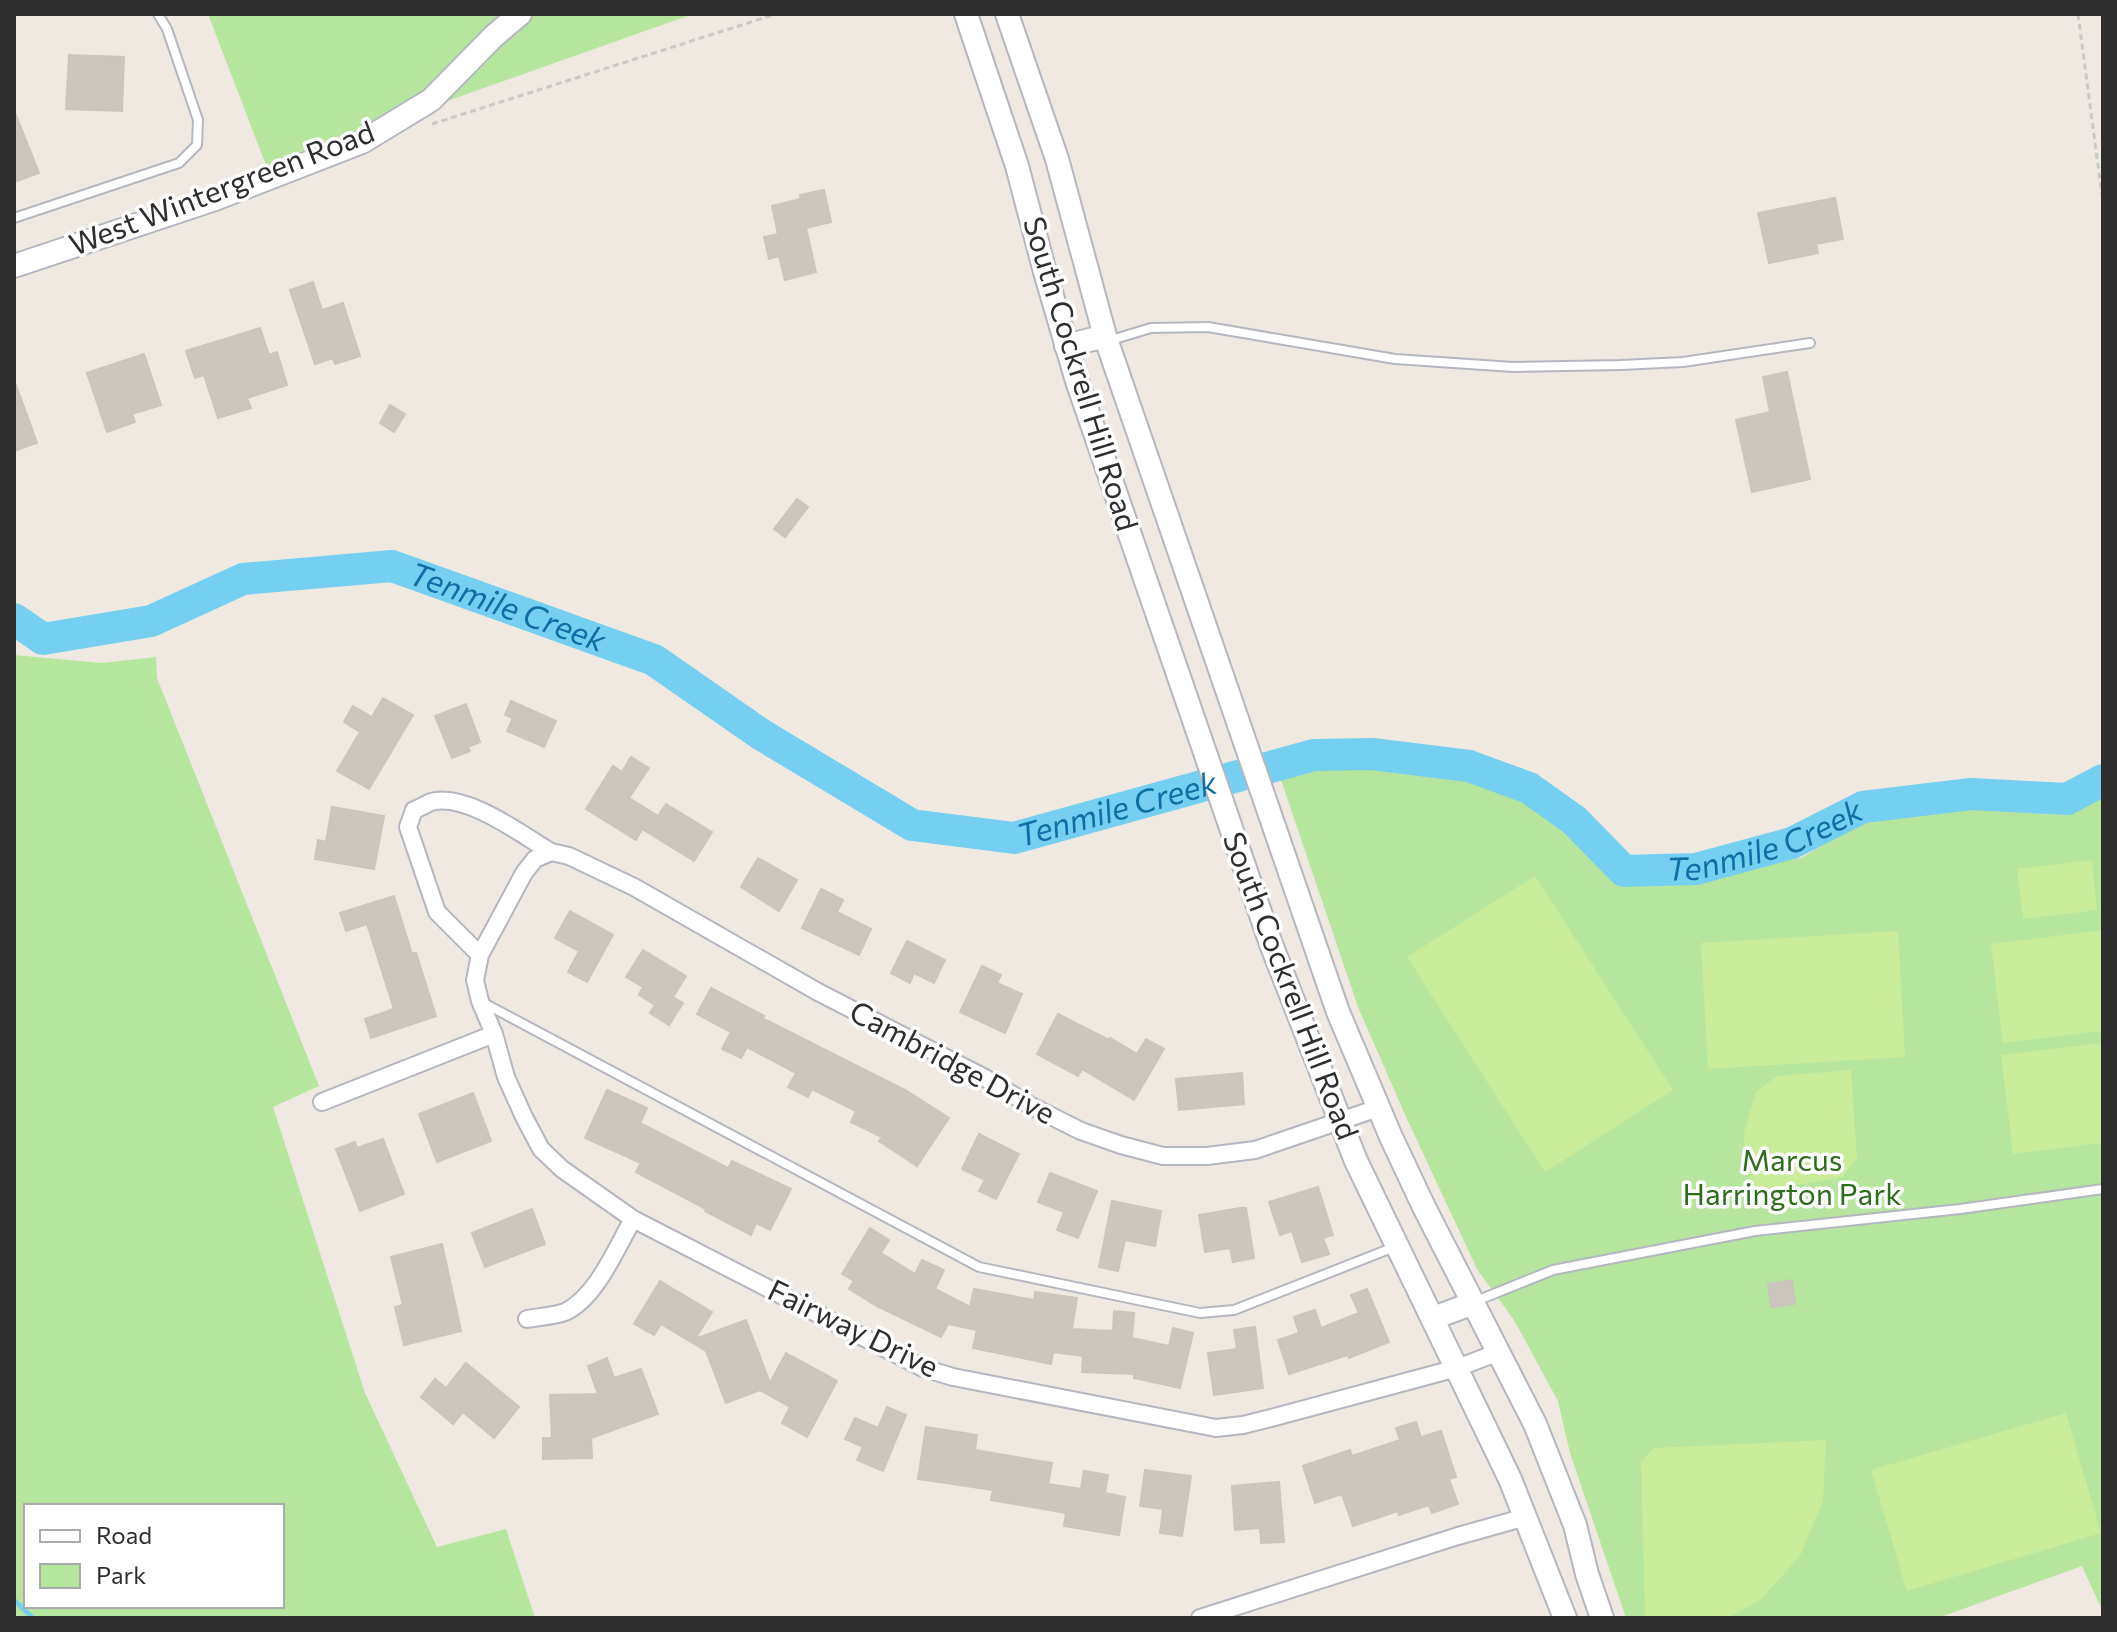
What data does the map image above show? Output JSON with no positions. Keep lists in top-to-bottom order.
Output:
{
  "streets": {
    "main road": ["West Wintergreen Road", "South Cockrell Hill Road"],
    "street": ["Cambridge Drive", "Fairway Drive"]
  },
  "crossings": [
    ["South Cockrell Hill Road", "Cambridge Drive"],
    ["South Cockrell Hill Road", "Fairway Drive"]
  ],
  "water": ["Tenmile Creek"],
  "parks": ["Marcus Harrington Park"],
  "legend": ["Road", "Park"]
}
